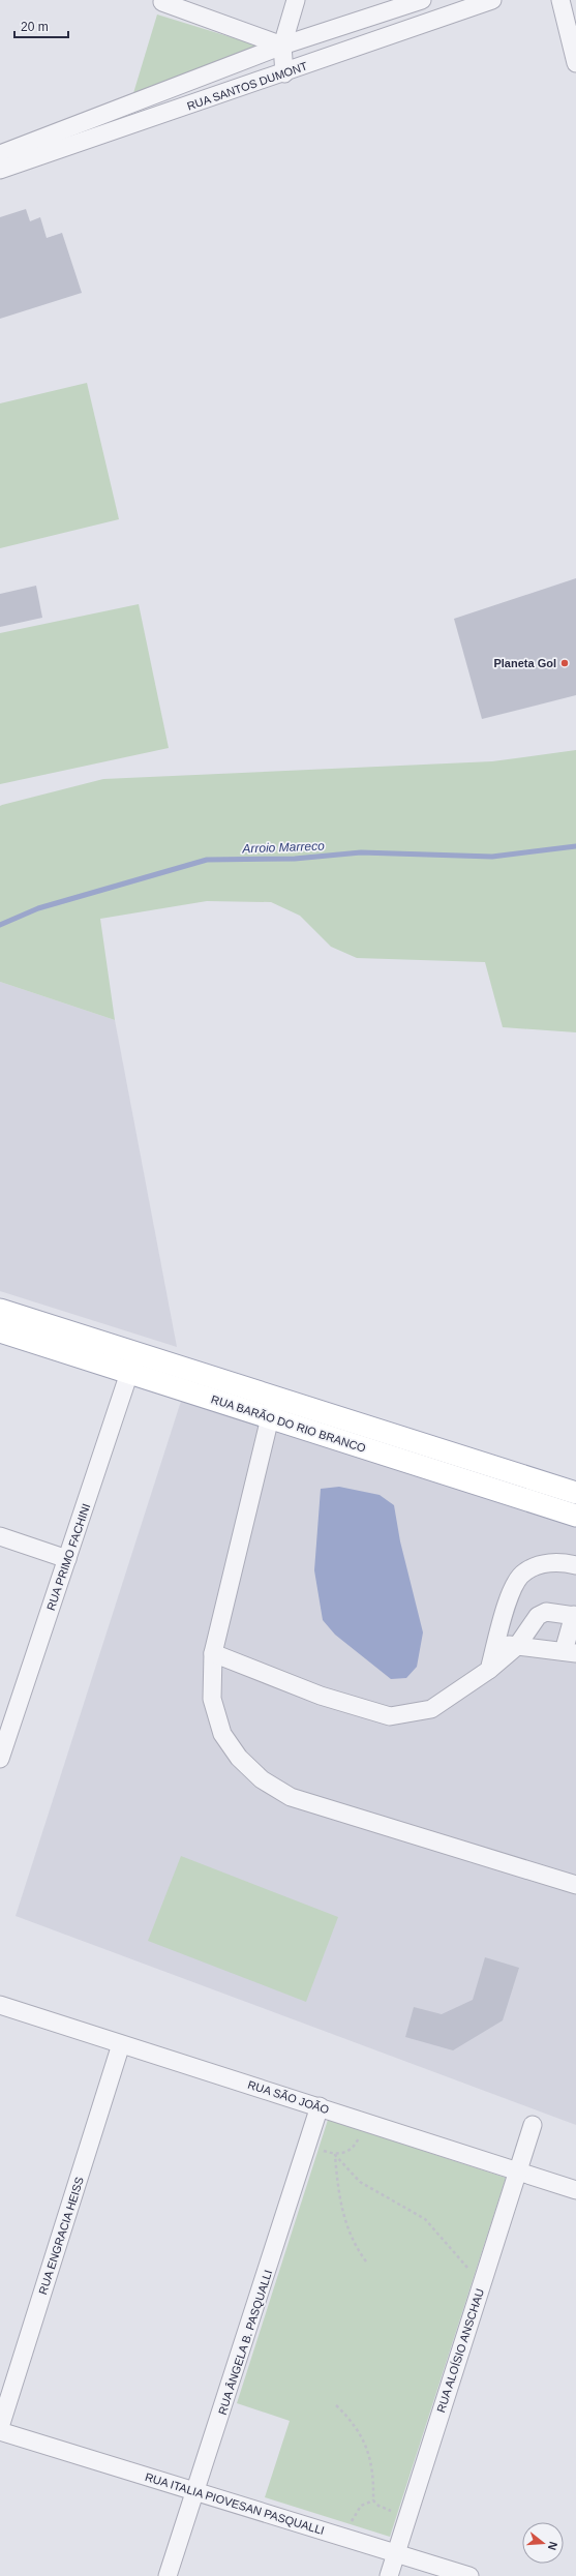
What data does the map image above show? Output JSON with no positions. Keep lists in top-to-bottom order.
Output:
{
  "streets": {
    "main road": ["RUA BARÃO DO RIO BRANCO"],
    "street": [
      "RUA SANTOS DUMONT",
      "RUA PRIMO FACHINI",
      "RUA SÃO JOÃO",
      "RUA ENGRACIA HEISS",
      "RUA ÂNGELA B. PASQUALLI",
      "RUA ALOÍSIO ANSCHAU",
      "RUA ITALIA PIOVESAN PASQUALLI"
    ]
  },
  "crossings": [
    ["RUA BARÃO DO RIO BRANCO", "RUA PRIMO FACHINI"],
    ["RUA SÃO JOÃO", "RUA ENGRACIA HEISS"],
    ["RUA SÃO JOÃO", "RUA ÂNGELA B. PASQUALLI"],
    ["RUA SÃO JOÃO", "RUA ALOÍSIO ANSCHAU"],
    ["RUA ÂNGELA B. PASQUALLI", "RUA ITALIA PIOVESAN PASQUALLI"],
    ["RUA ALOÍSIO ANSCHAU", "RUA ITALIA PIOVESAN PASQUALLI"]
  ],
  "water": ["Arroio Marreco"],
  "places": ["Planeta Gol"],
  "scale_bar": "20 m",
  "north": "right"
}
